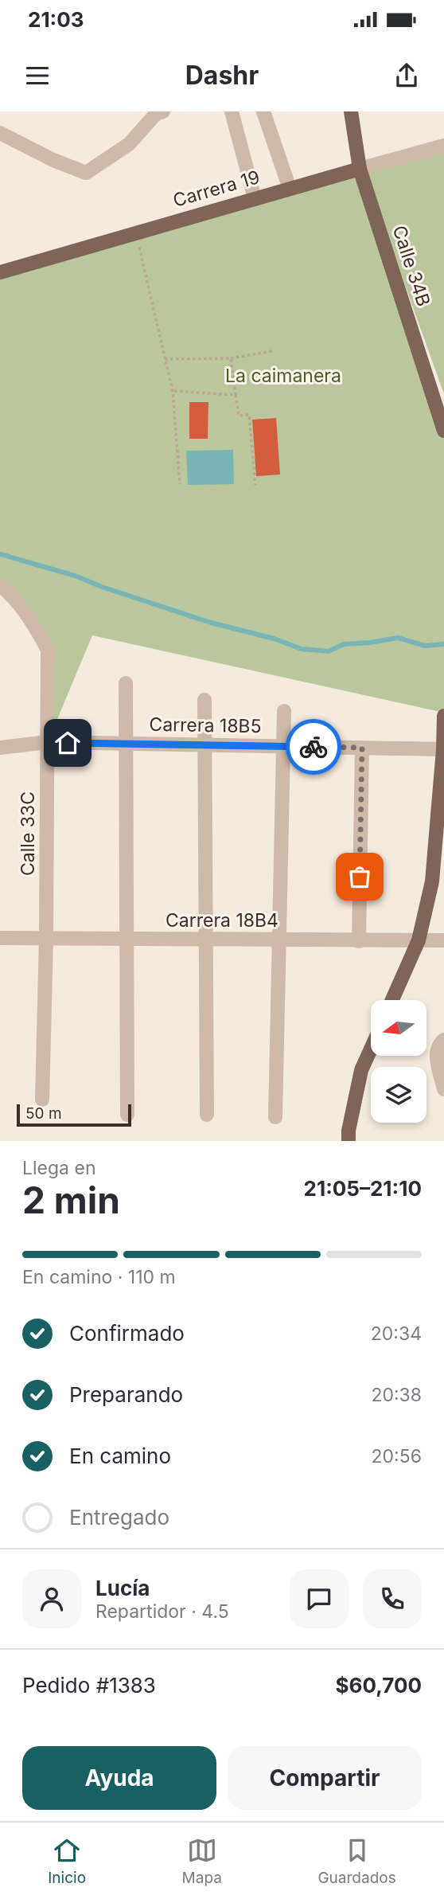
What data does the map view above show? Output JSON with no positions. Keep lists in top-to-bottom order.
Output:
{
  "streets": {
    "main road": ["Carrera 19", "Calle 34B"],
    "street": ["Carrera 18B5", "Calle 33C", "Carrera 18B4"]
  },
  "crossings": [
    ["Carrera 19", "Calle 34B"],
    ["Carrera 18B5", "Calle 33C"],
    ["Calle 33C", "Carrera 18B4"]
  ],
  "parks": ["La caimanera"],
  "scale_bar": "50 m",
  "north": "left",
  "page": {
    "status": "21:03",
    "header": "Dashr",
    "scale": "50 m",
    "heading": ["2 min", "Llega en", "21:05–21:10"],
    "panel": [
      "Lucía",
      "Repartidor · 4.5",
      "Pedido #1383",
      "$60,700"
    ],
    "bar": "En camino · 110 m",
    "list": [
      ["Confirmado", "20:34"],
      ["Preparando", "20:38"],
      ["En camino", "20:56"],
      "Entregado"
    ],
    "buttons": ["Ayuda", "Compartir"],
    "tabs": ["Inicio", "Mapa", "Guardados"]
  }
}
